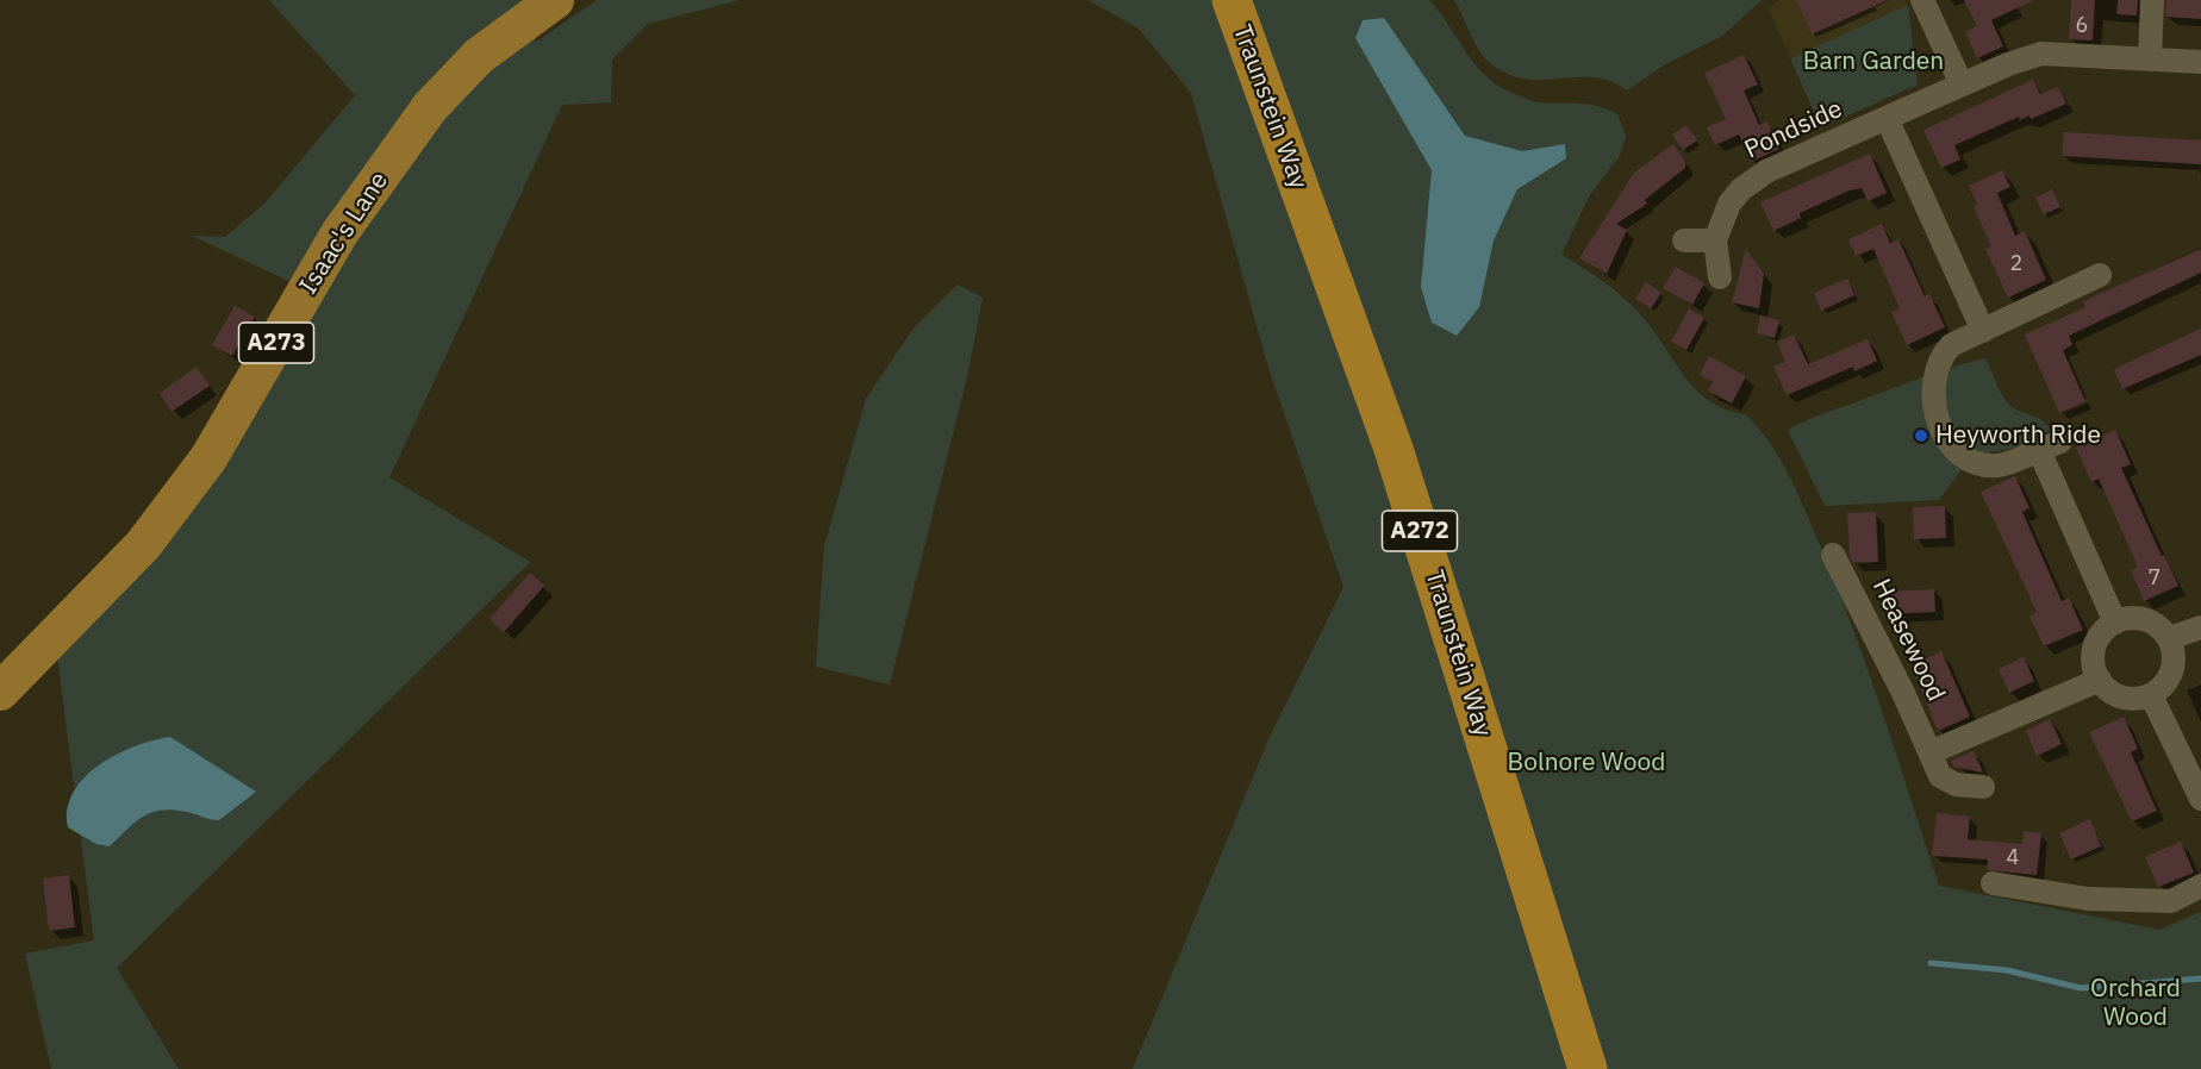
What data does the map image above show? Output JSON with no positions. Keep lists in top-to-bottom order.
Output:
{
  "streets": {
    "highway": ["Traunstein Way", "A272"],
    "main road": ["Isaac's Lane", "A273"],
    "street": ["Pondside", "Heasewood"]
  },
  "parks": ["Barn Garden", "Bolnore Wood", "Orchard Wood"],
  "places": ["Heyworth Ride"],
  "house_numbers": [
    "6",
    "2",
    "7",
    "4"
  ]
}
